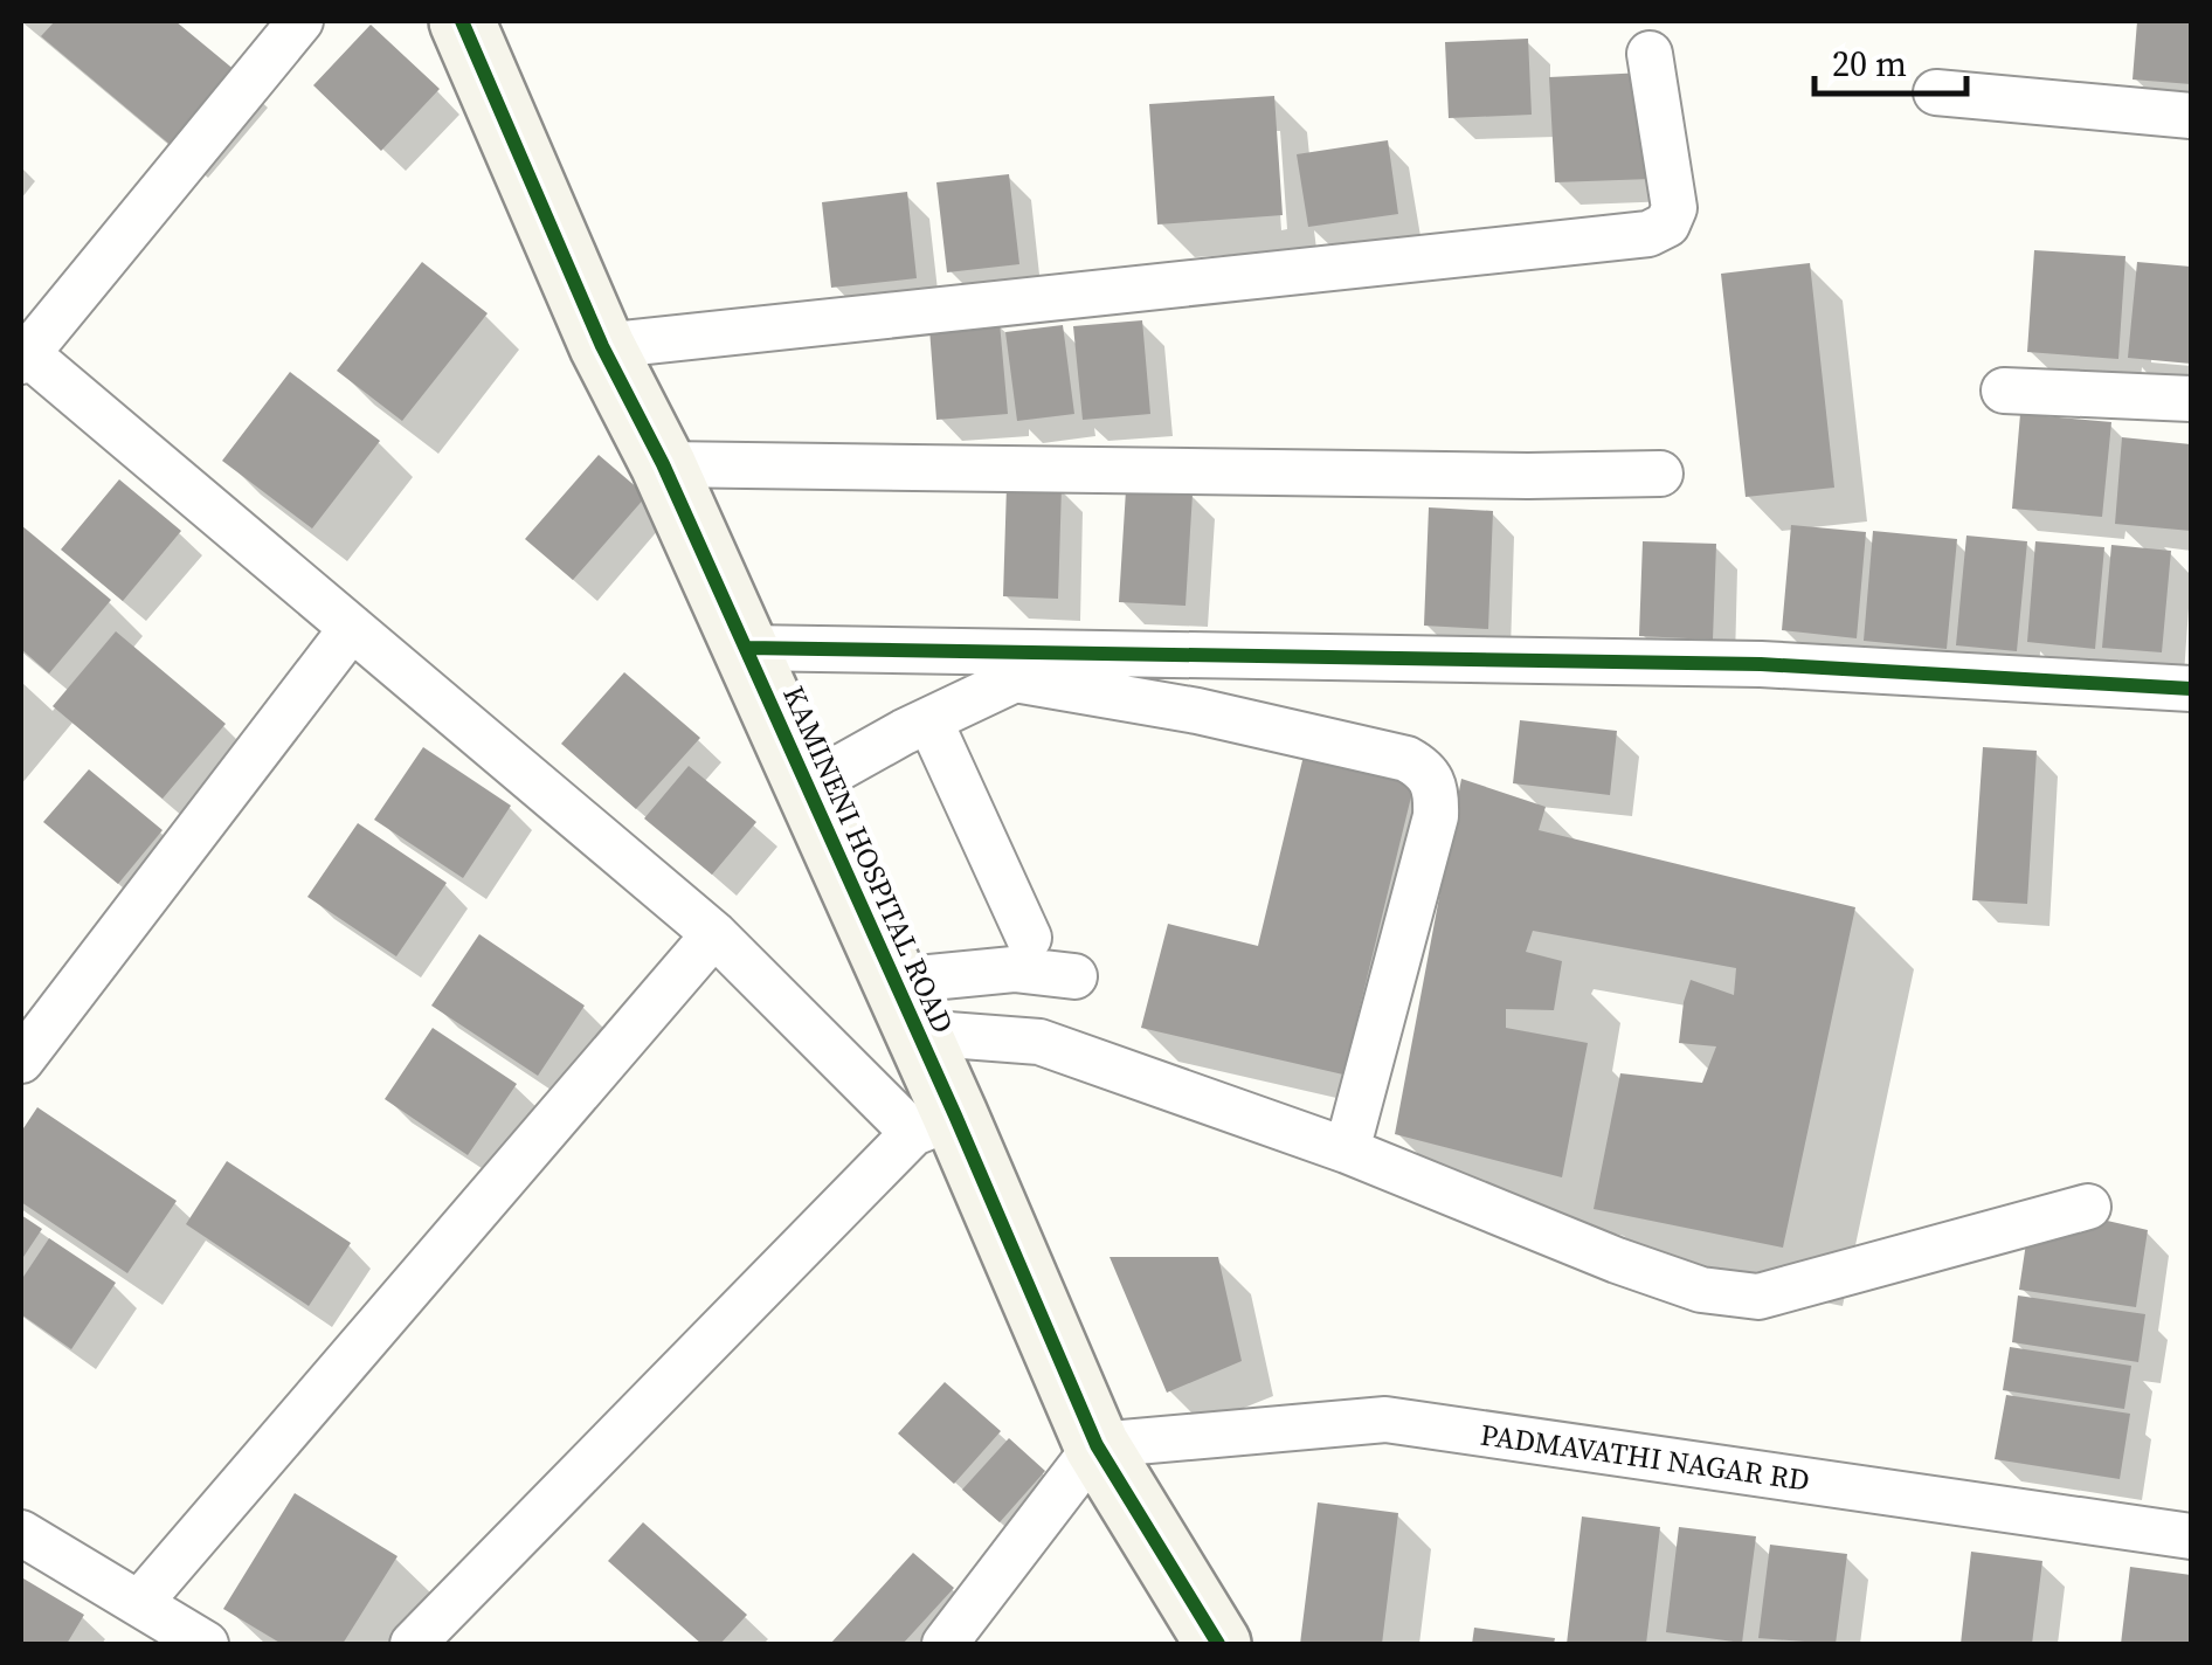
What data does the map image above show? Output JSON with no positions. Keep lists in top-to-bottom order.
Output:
{
  "streets": {
    "street": ["KAMINENI HOSPITAL ROAD", "PADMAVATHI NAGAR RD"]
  },
  "crossings": [
    ["KAMINENI HOSPITAL ROAD", "PADMAVATHI NAGAR RD"]
  ],
  "scale_bar": "20 m"
}
